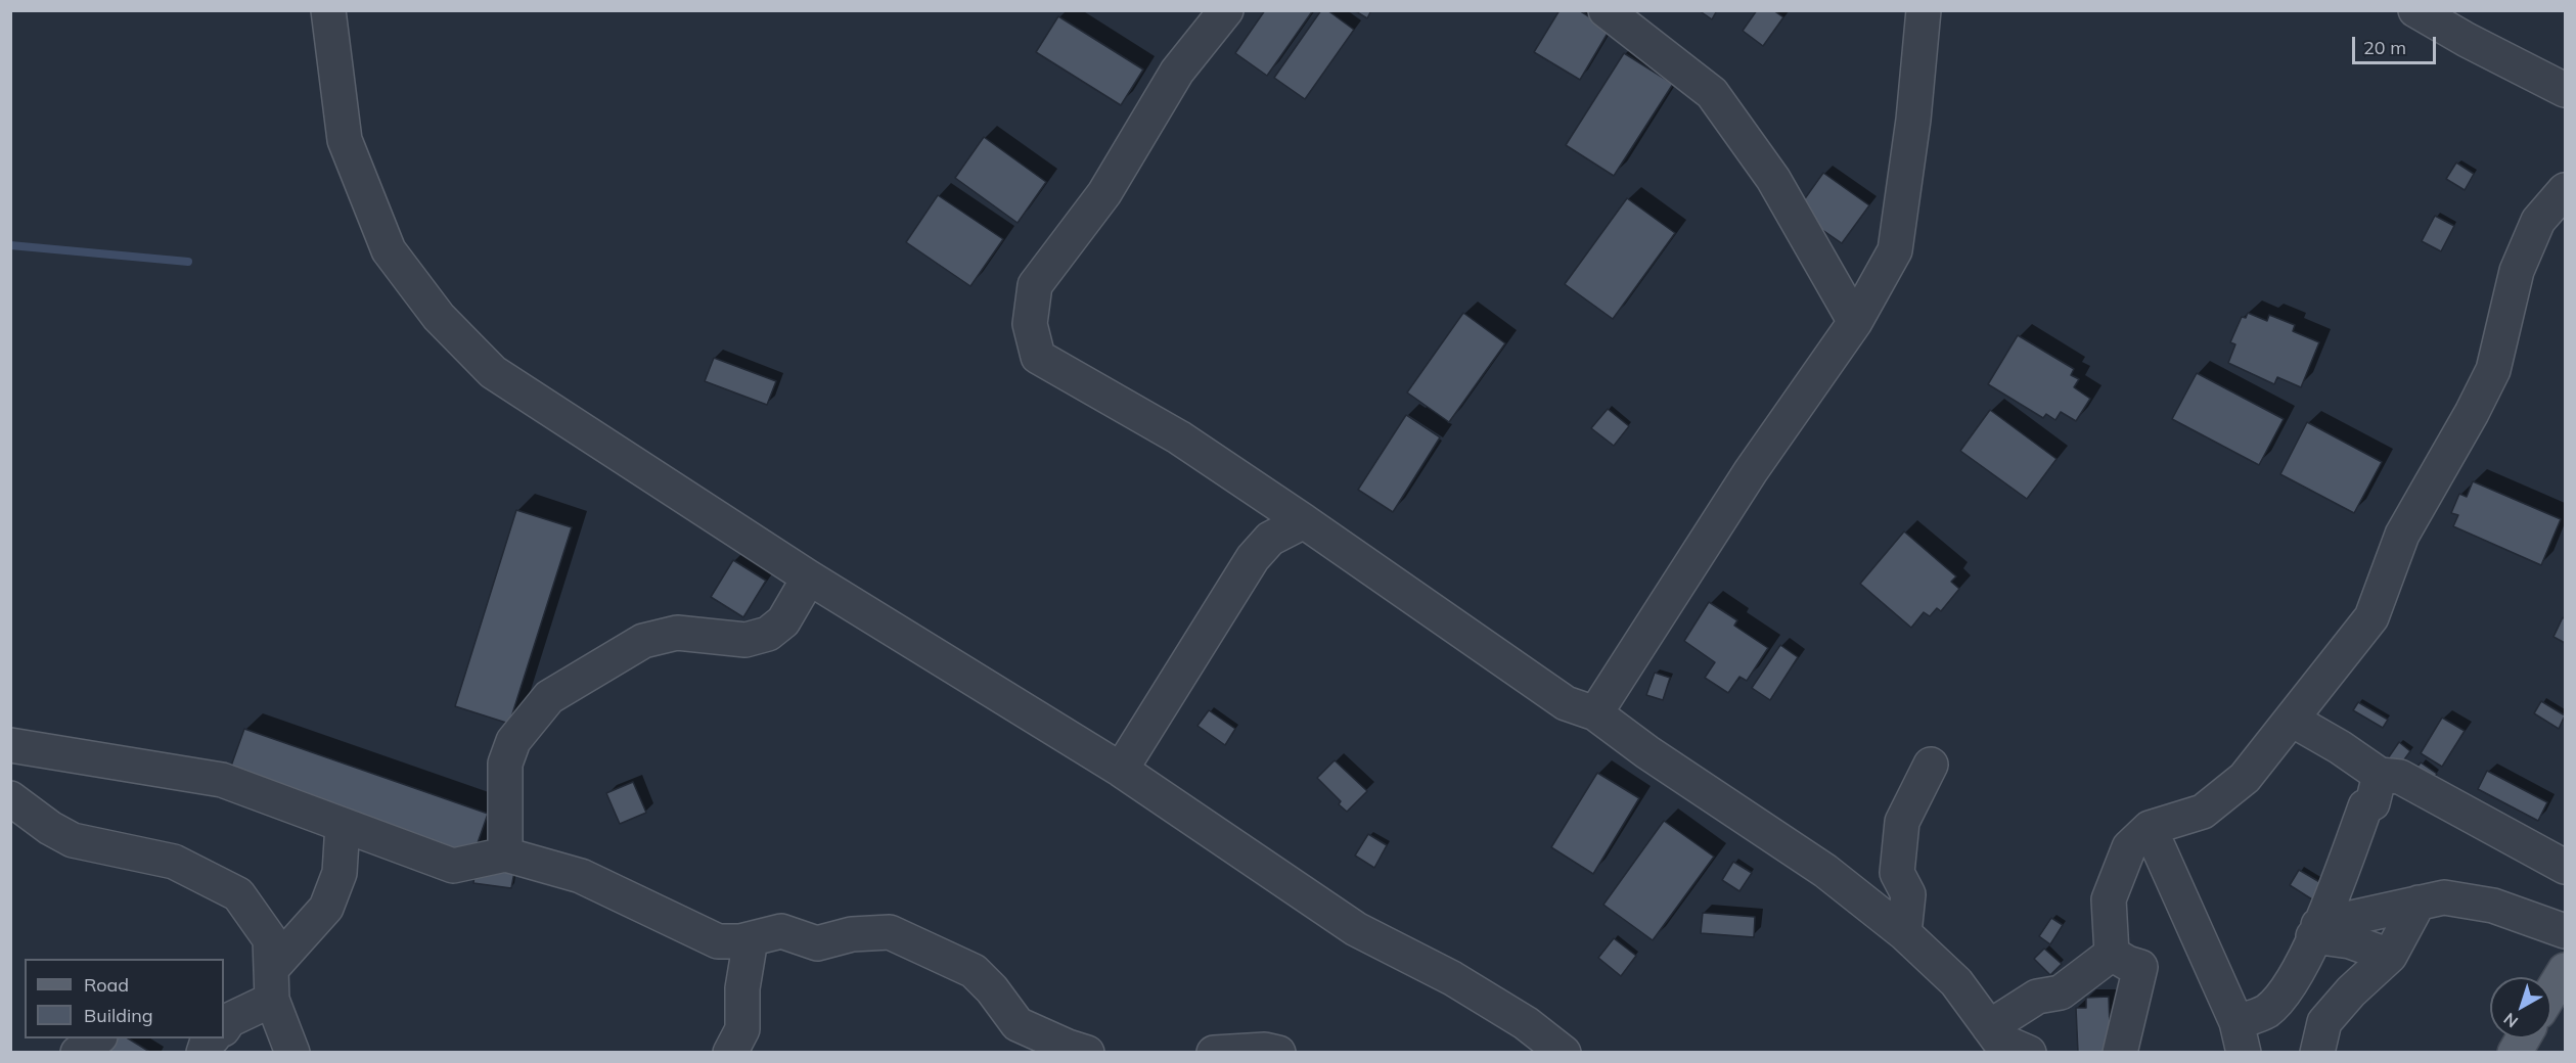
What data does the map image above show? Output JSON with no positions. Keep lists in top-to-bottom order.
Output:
{
  "legend": ["Road", "Building"],
  "scale_bar": "20 m",
  "north": "bottom left"
}
